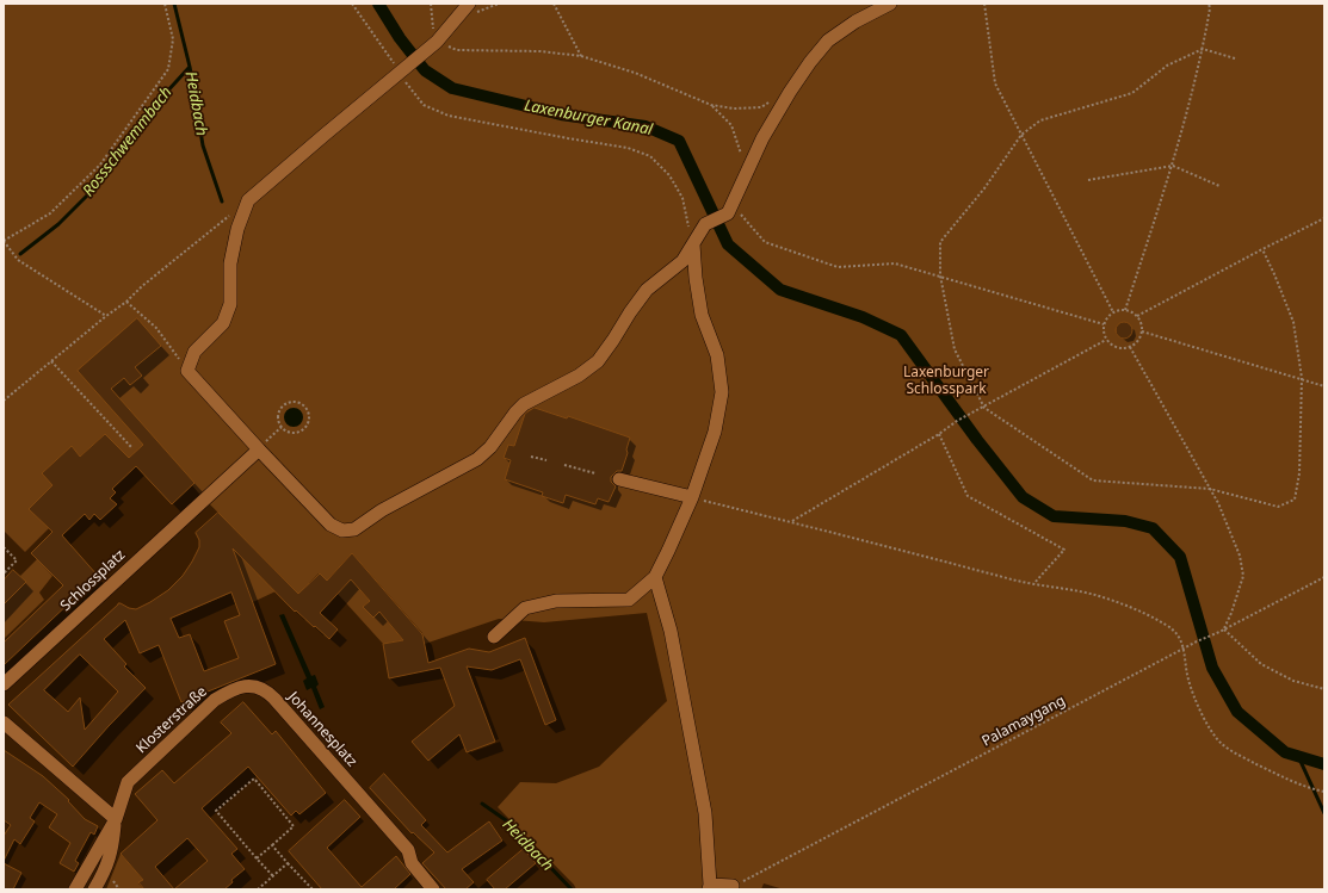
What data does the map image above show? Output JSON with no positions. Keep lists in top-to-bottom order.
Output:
{
  "streets": {
    "street": ["Schlossplatz", "Klosterstraße", "Johannesplatz"],
    "path": ["Palamaygang"]
  },
  "crossings": [
    ["Klosterstraße", "Johannesplatz"]
  ],
  "water": ["Heidbach", "Laxenburger Kanal", "Rossschwemmbach"],
  "parks": ["Laxenburger Schlosspark"]
}
